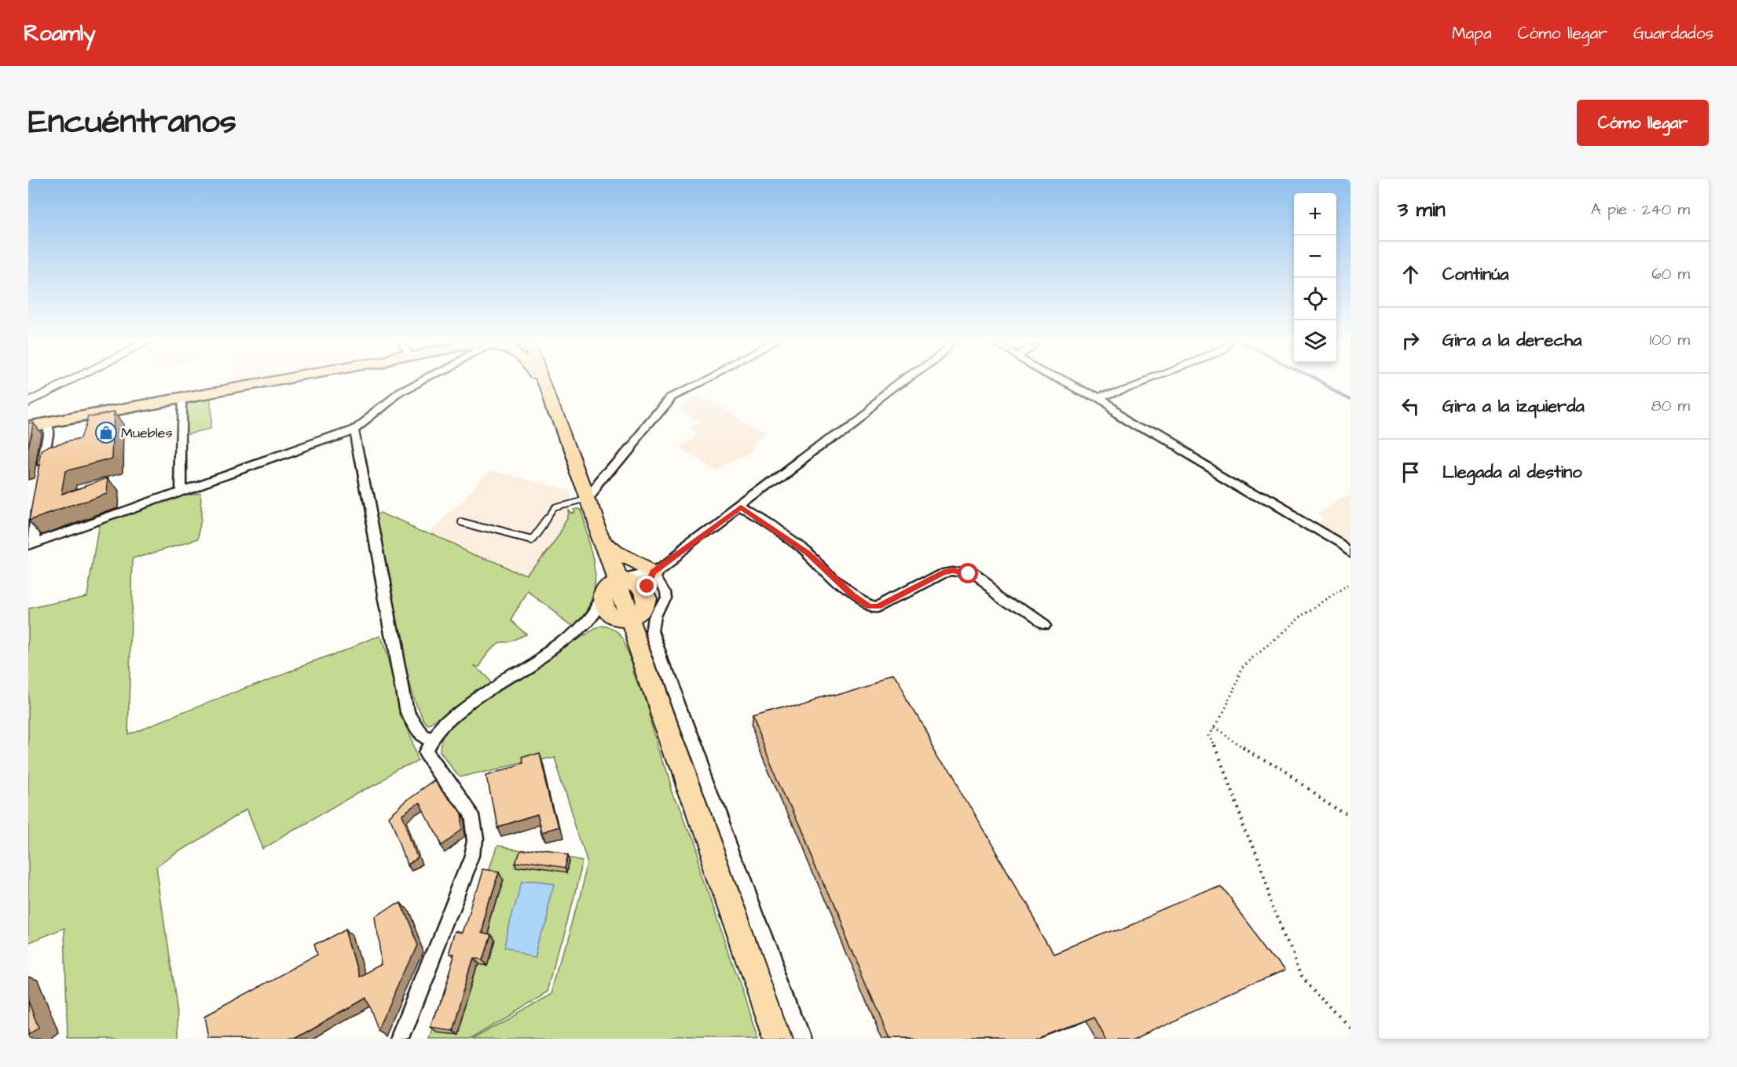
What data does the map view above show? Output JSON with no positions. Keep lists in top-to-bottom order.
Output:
{
  "places": {
    "shop": ["Muebles"]
  },
  "page": {
    "header": "Roamly",
    "nav": ["Mapa", "Cómo llegar", "Guardados"],
    "title": "Encuéntranos",
    "buttons": "Cómo llegar",
    "heading": ["3 min", "A pie · 240 m"],
    "map_buttons": ["+", "−"],
    "list": [
      ["Continúa", "60 m"],
      ["Gira a la derecha", "100 m"],
      ["Gira a la izquierda", "80 m"],
      "Llegada al destino"
    ]
  }
}
